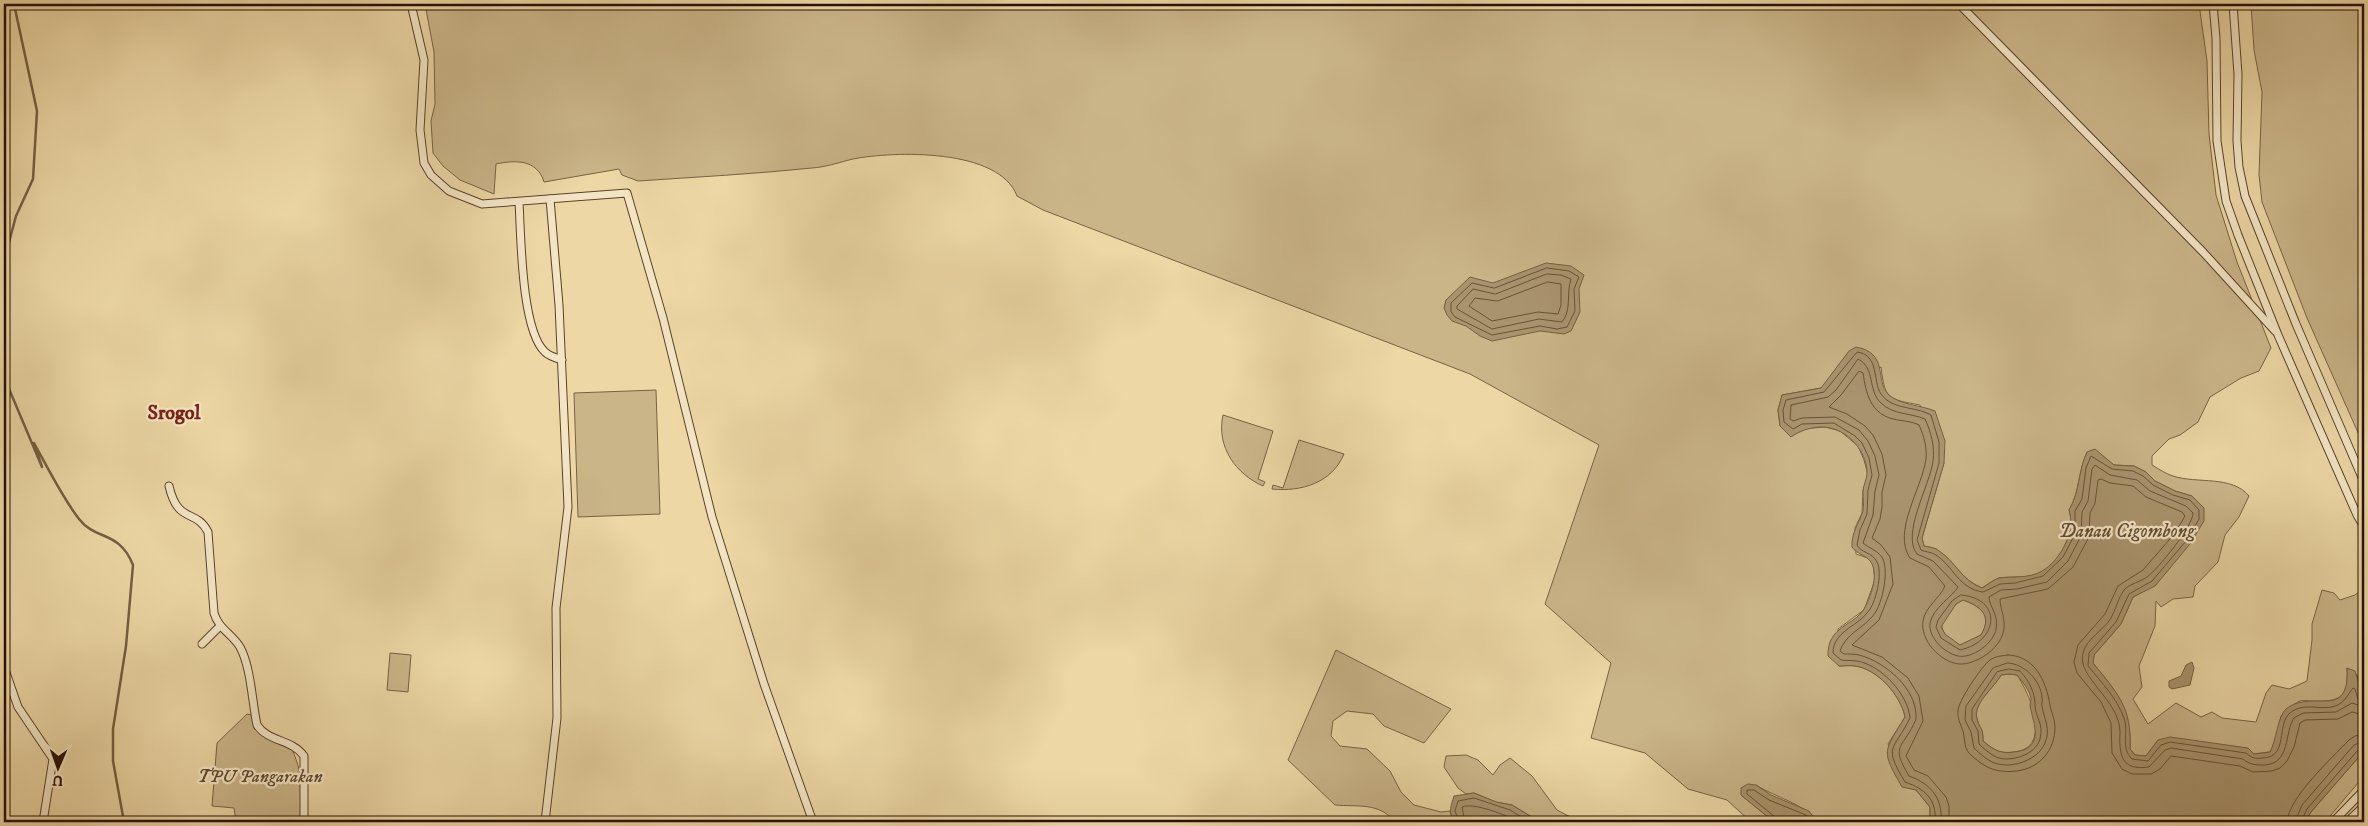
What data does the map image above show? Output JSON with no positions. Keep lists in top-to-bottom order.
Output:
{
  "districts": ["Srogol"],
  "water": ["Danau Cigombong"],
  "parks": ["TPU Pangarakan"],
  "north": "bottom"
}
